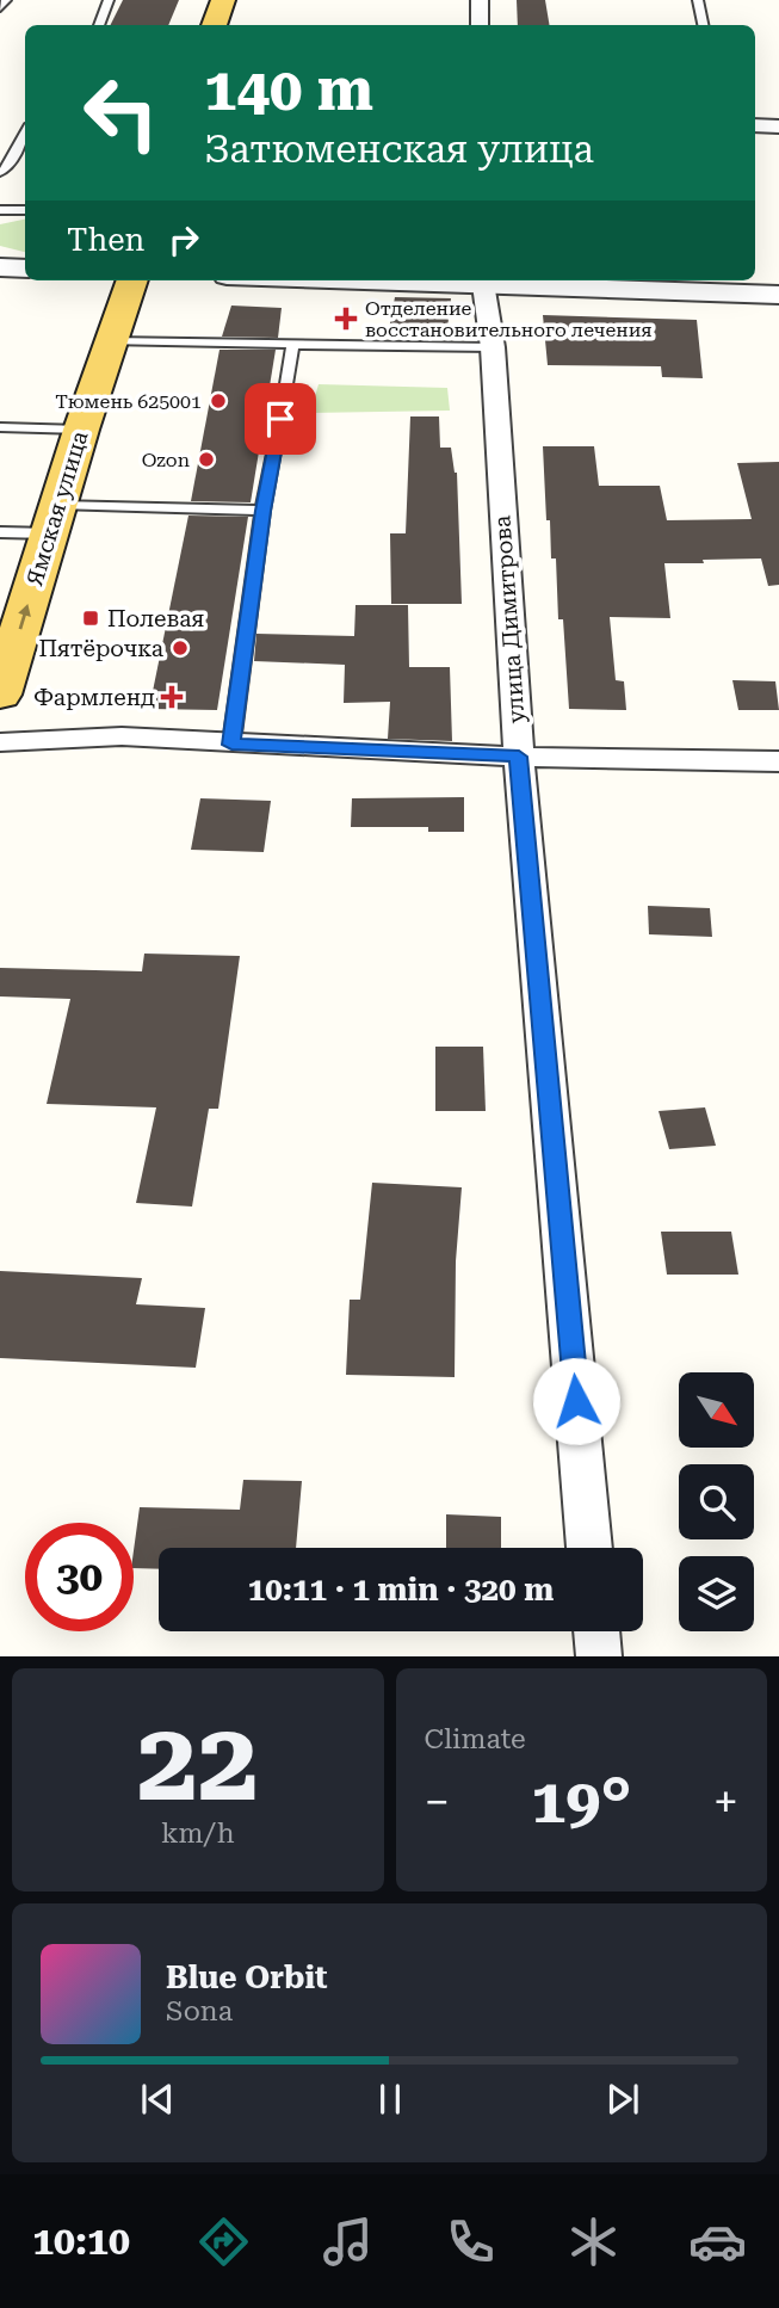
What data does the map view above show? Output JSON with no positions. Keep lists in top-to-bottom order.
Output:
{
  "streets": {
    "main road": ["Ямская улица"],
    "street": ["улица Димитрова"]
  },
  "one_way": ["Ямская улица"],
  "places": {
    "health": ["Отделение восстановительного лечения", "Фармленд"],
    "other": ["Тюмень 625001", "Ozon", "Пятёрочка"],
    "transit": ["Полевая"]
  },
  "north": "bottom right",
  "page": {
    "turn": ["140 m", "Затюменская улица"],
    "then": "Then",
    "limit": "30",
    "trip": "10:11 · 1 min · 320 m",
    "tile": [
      ["22", "km/h"],
      "Climate"
    ],
    "heat": ["−", "19°", "+"],
    "song": ["Blue Orbit", "Sona"],
    "tabs": "10:10"
  }
}
